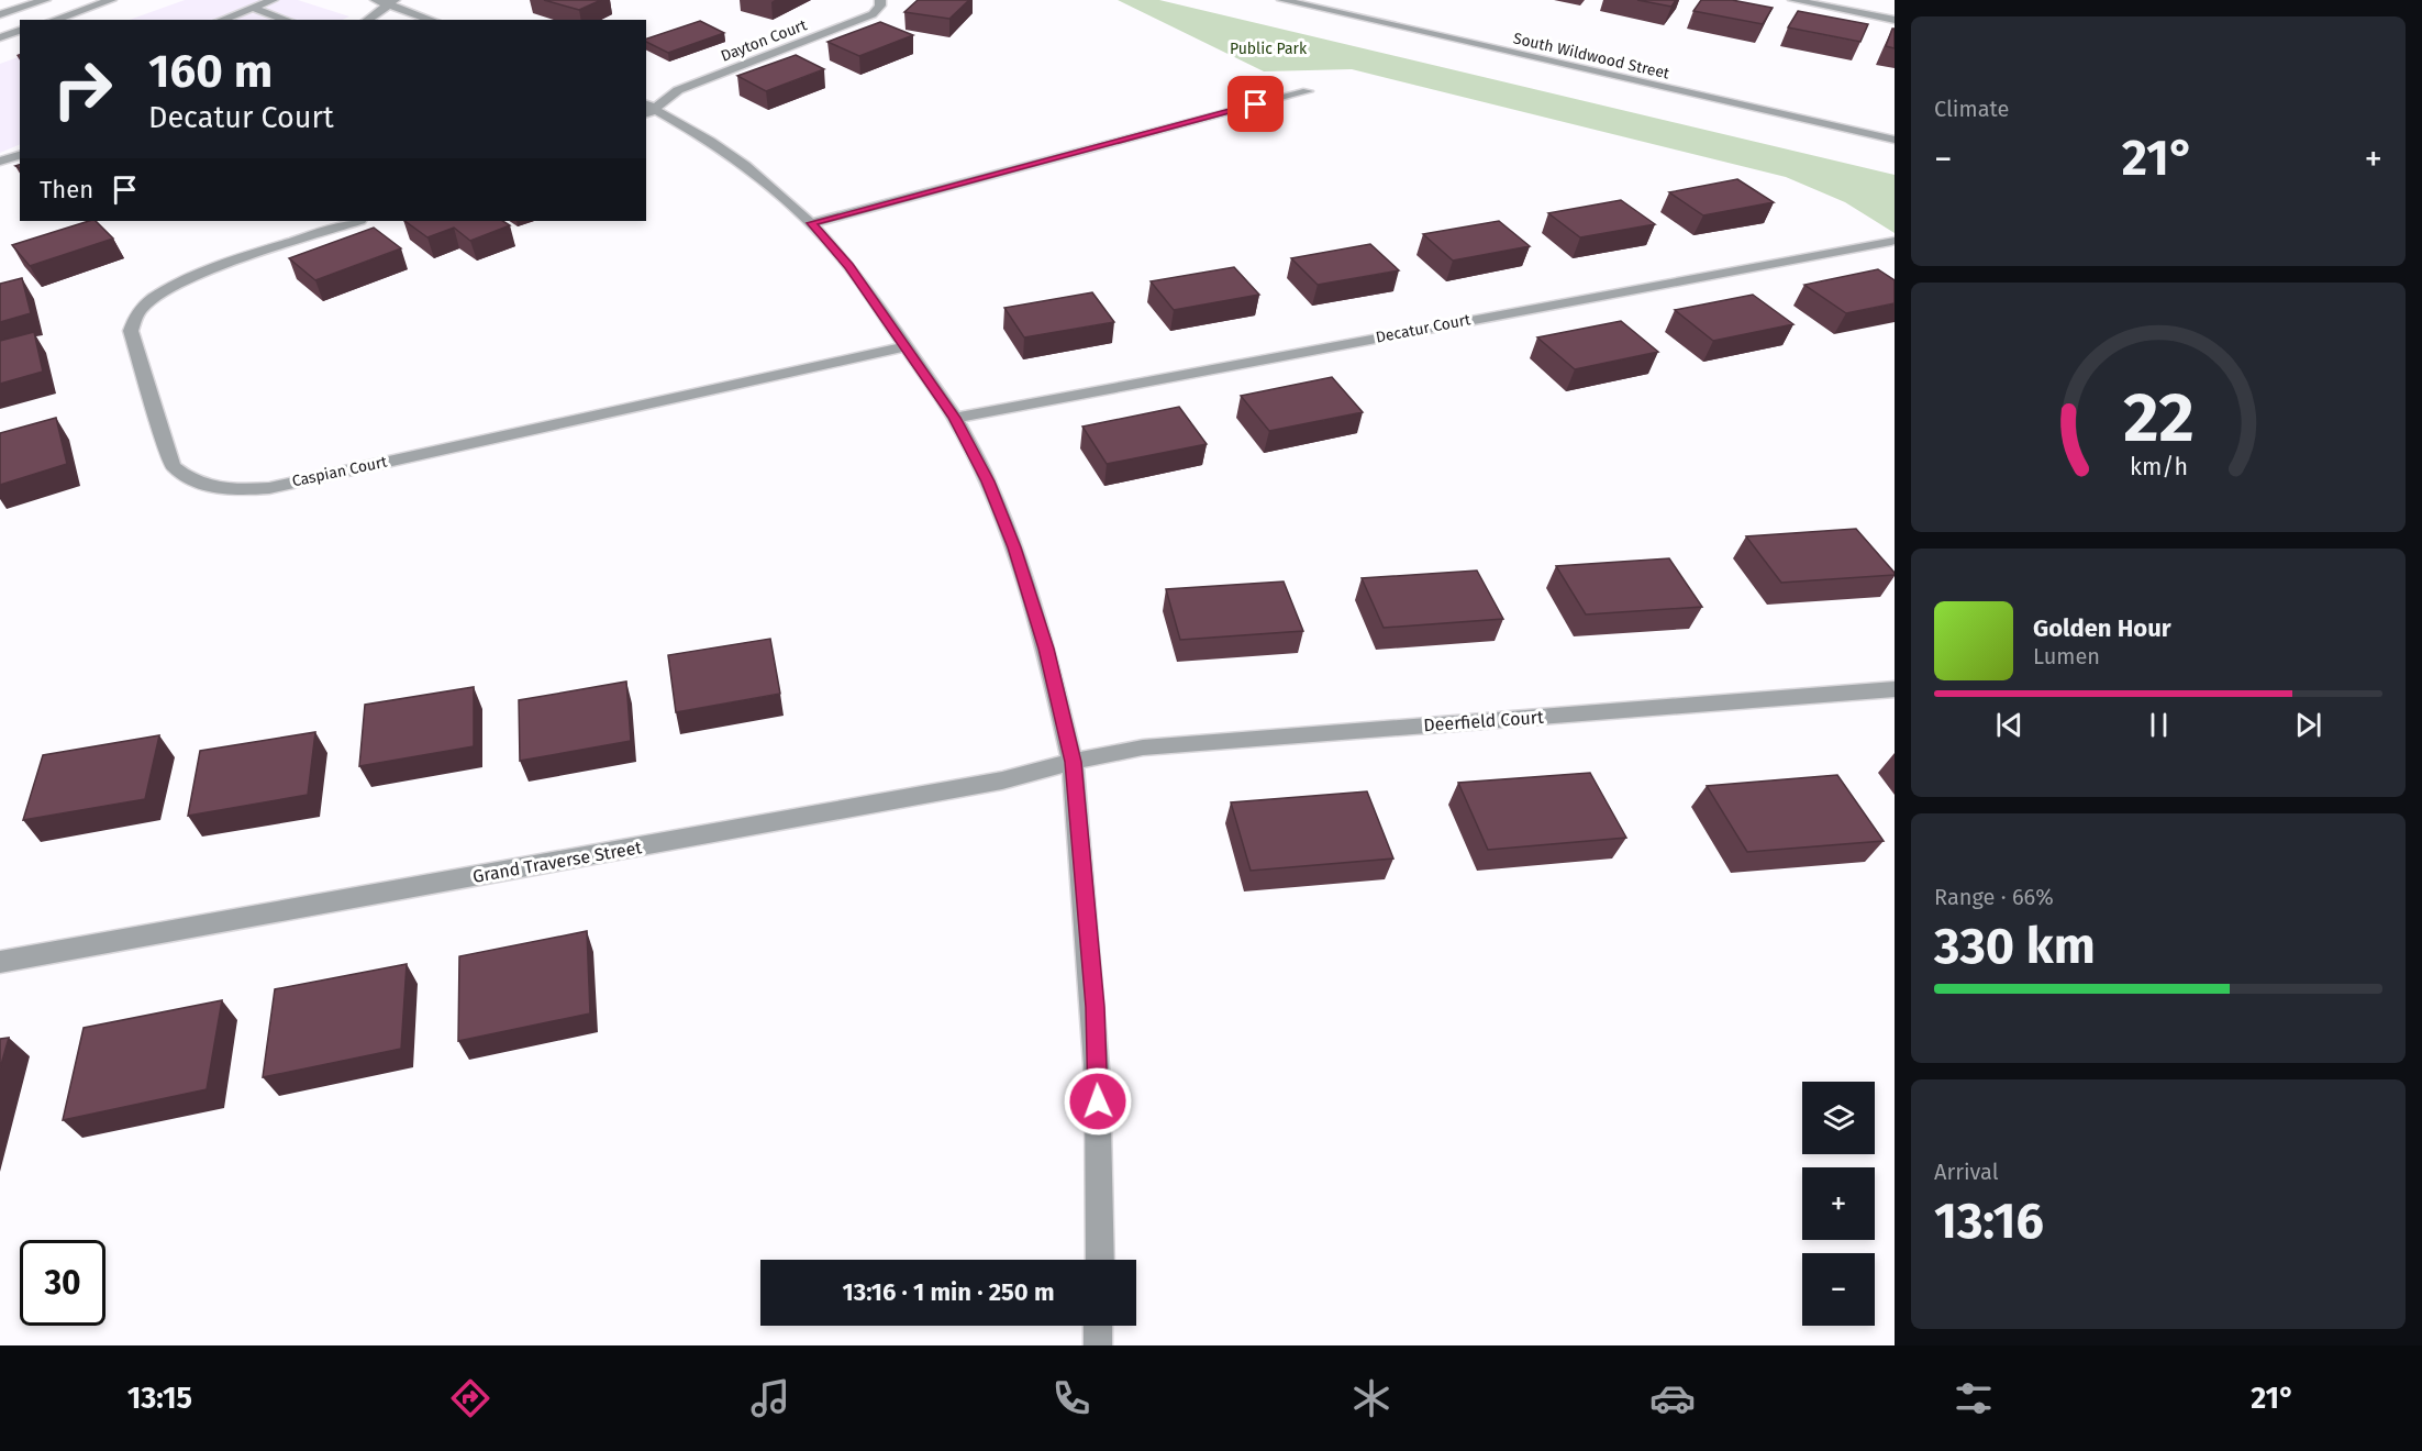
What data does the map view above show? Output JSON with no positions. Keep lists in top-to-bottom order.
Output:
{
  "streets": {
    "street": [
      "Dayton Court",
      "South Wildwood Street",
      "Decatur Court",
      "Caspian Court",
      "Deerfield Court",
      "Grand Traverse Street"
    ]
  },
  "crossings": [
    ["Deerfield Court", "Grand Traverse Street"]
  ],
  "parks": ["Public Park"],
  "page": {
    "tile": [
      "Climate",
      ["Range · 66%", "330 km"],
      ["Arrival", "13:16"]
    ],
    "turn": ["160 m", "Decatur Court"],
    "heat": ["−", "21°", "+"],
    "then": "Then",
    "song": ["Golden Hour", "Lumen"],
    "map_buttons": ["+", "−"],
    "limit": "30",
    "trip": "13:16 · 1 min · 250 m",
    "tabs": ["13:15", "21°"],
    "gauge": ["22", "km/h"]
  }
}
